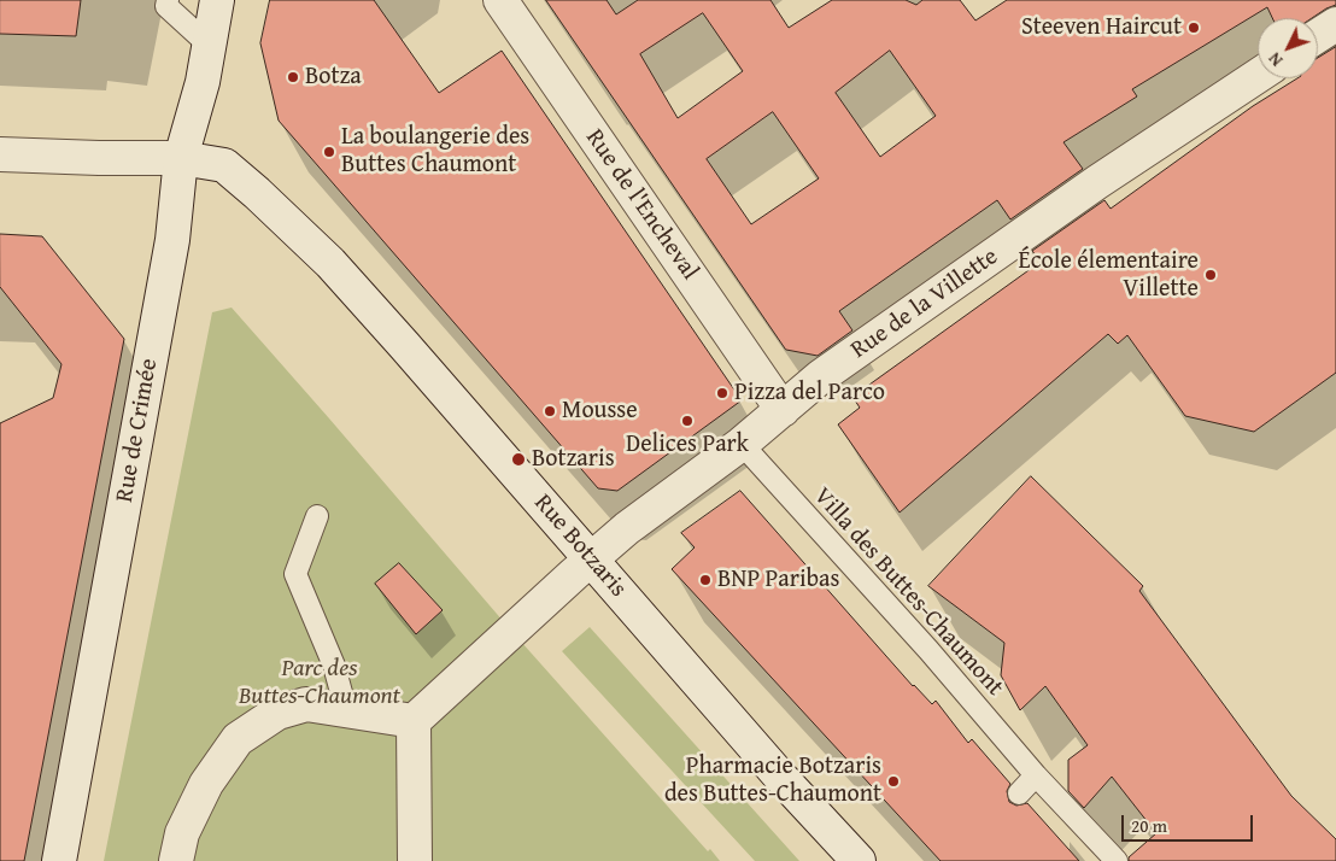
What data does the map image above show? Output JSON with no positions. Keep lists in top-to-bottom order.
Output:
{
  "streets": {
    "street": [
      "Rue de l'Encheval",
      "Rue de la Villette",
      "Rue de Crimée",
      "Rue Botzaris"
    ],
    "lane": ["Villa des Buttes-Chaumont"]
  },
  "crossings": [
    ["Rue de l'Encheval", "Rue de la Villette"],
    ["Rue de la Villette", "Rue Botzaris"],
    ["Rue de la Villette", "Villa des Buttes-Chaumont"],
    ["Rue de Crimée", "Rue Botzaris"]
  ],
  "parks": ["Parc des Buttes-Chaumont"],
  "places": [
    "Steeven Haircut",
    "Botza",
    "La boulangerie des Buttes Chaumont",
    "École élementaire Villette",
    "Pizza del Parco",
    "Mousse",
    "Delices Park",
    "Botzaris",
    "BNP Paribas",
    "Pharmacie Botzaris des Buttes-Chaumont"
  ],
  "scale_bar": "20 m",
  "north": "bottom left"
}
